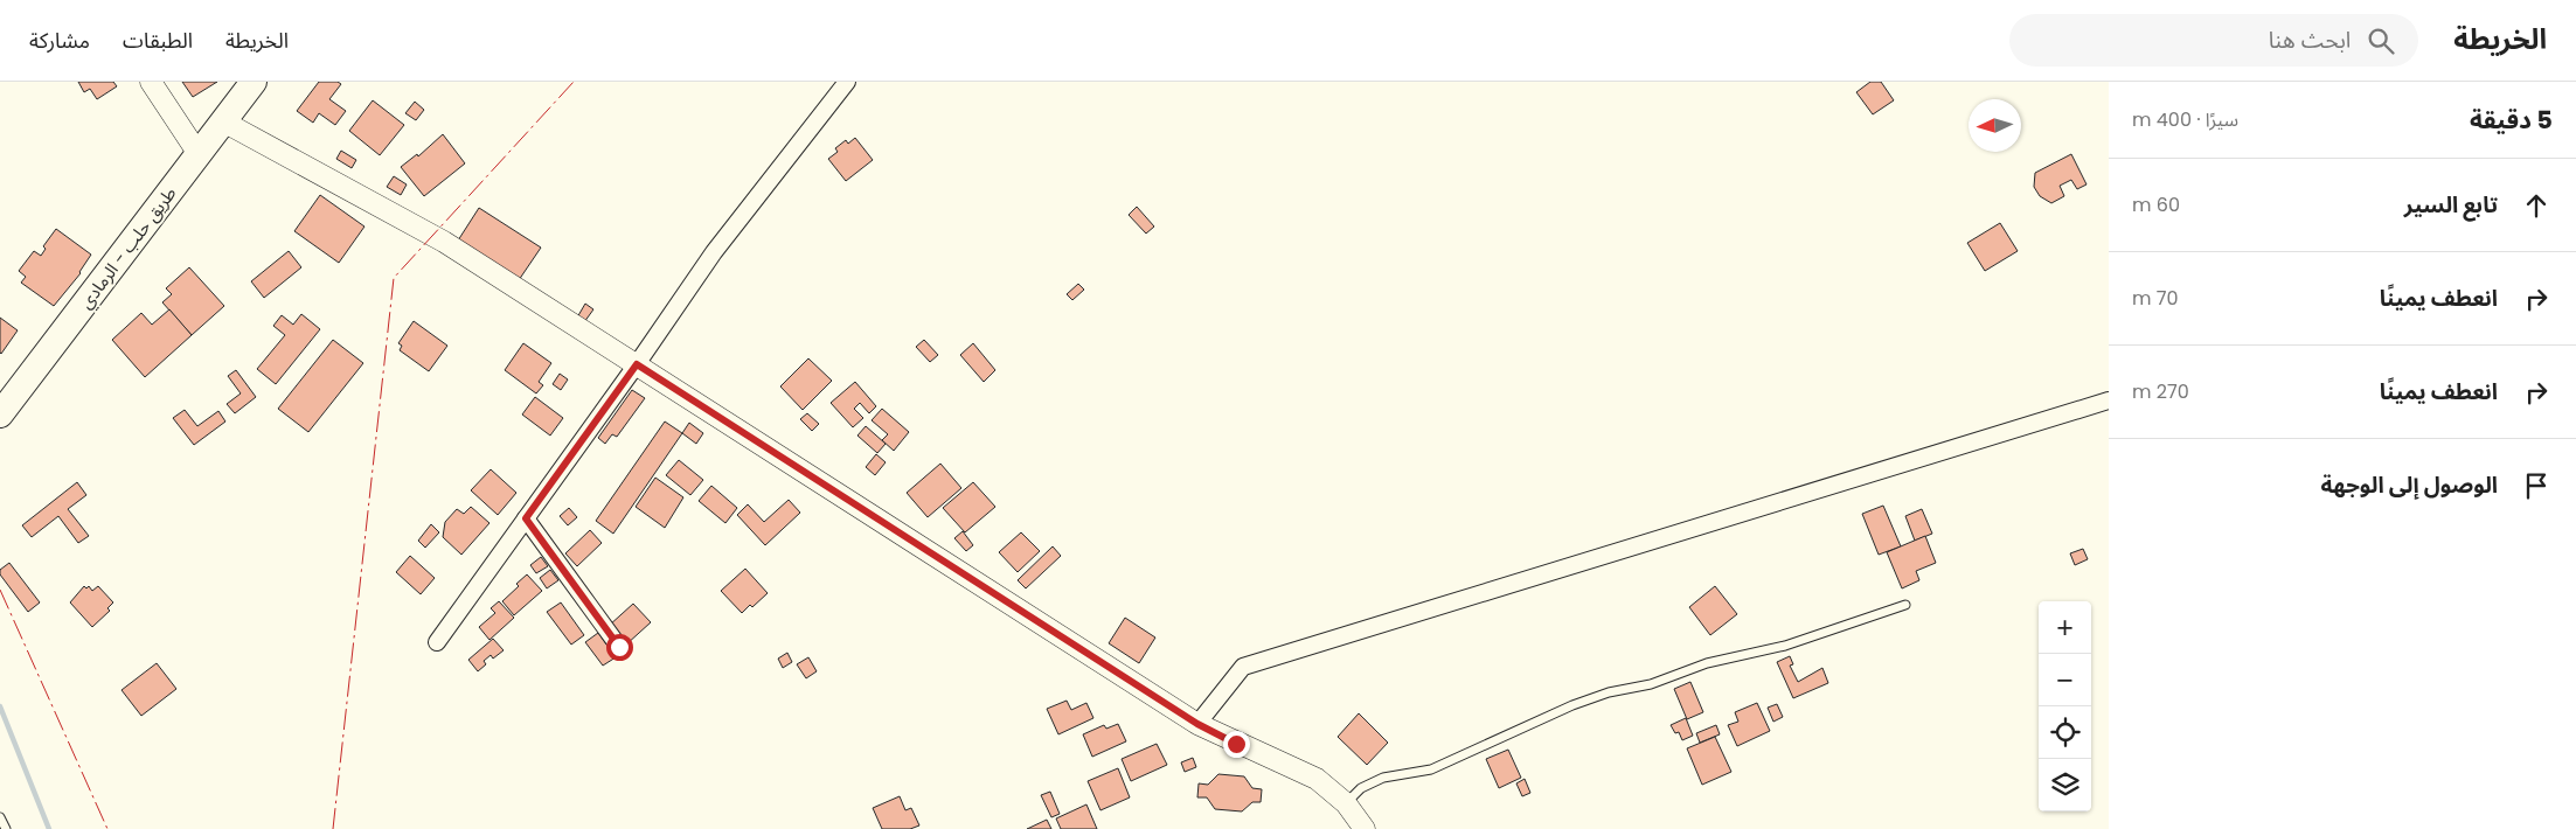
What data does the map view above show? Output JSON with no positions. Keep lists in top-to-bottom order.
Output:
{
  "streets": {
    "highway": ["طريق حلب - الرمادي"]
  },
  "north": "left",
  "page": {
    "header": "الخريطة",
    "search": "ابحث هنا",
    "nav": ["الخريطة", "الطبقات", "مشاركة"],
    "heading": ["5 دقيقة", "سيرًا · 400 m"],
    "list": [
      ["تابع السير", "60 m"],
      ["انعطف يمينًا", "70 m"],
      ["انعطف يمينًا", "270 m"],
      "الوصول إلى الوجهة"
    ],
    "map_buttons": ["+", "−"]
  }
}
